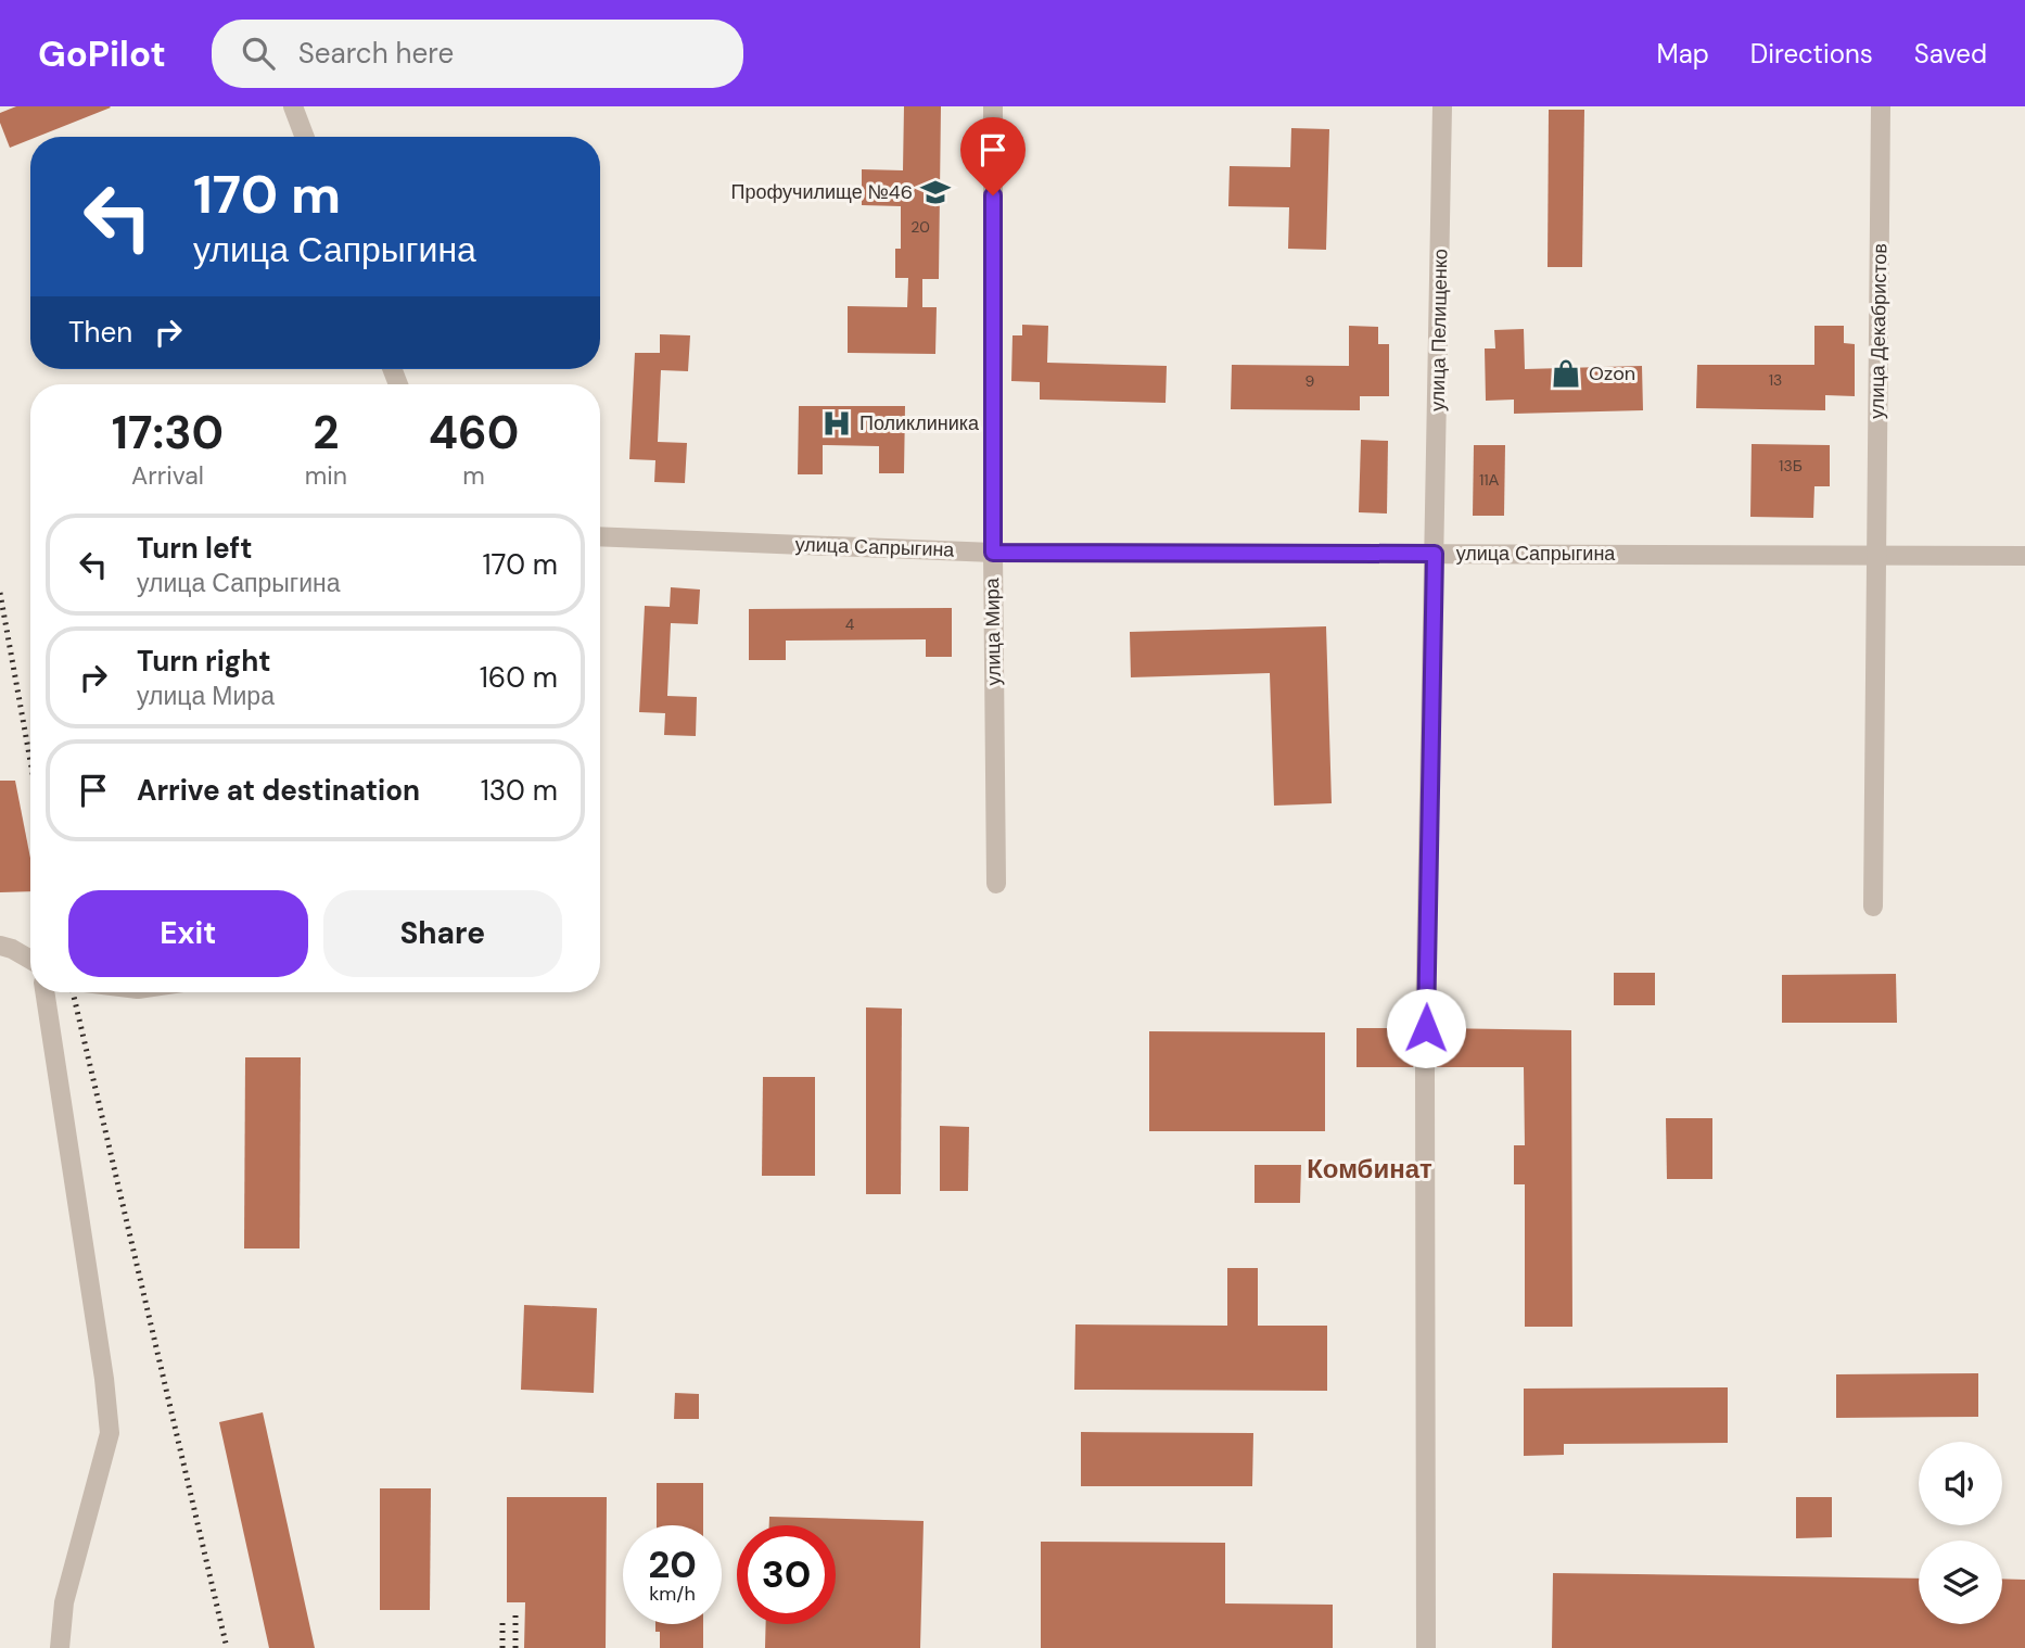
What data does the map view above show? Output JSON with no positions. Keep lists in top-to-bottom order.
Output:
{
  "streets": {
    "street": [
      "улица Пелищенко",
      "улица Декабристов",
      "улица Сапрыгина",
      "улица Мира"
    ]
  },
  "crossings": [
    ["улица Пелищенко", "улица Сапрыгина"],
    ["улица Декабристов", "улица Сапрыгина"],
    ["улица Сапрыгина", "улица Мира"]
  ],
  "districts": ["Комбинат"],
  "places": {
    "school or university": ["Профучилище №46"],
    "shop": ["Ozon"],
    "hospital": ["Поликлиника"]
  },
  "house_numbers": [
    "20",
    "13",
    "9",
    "13Б",
    "11А",
    "4"
  ],
  "page": {
    "header": "GoPilot",
    "search": "Search here",
    "nav": ["Map", "Directions", "Saved"],
    "turn": ["170 m", "улица Сапрыгина"],
    "then": "Then",
    "eta": [
      "17:30",
      "Arrival",
      "2",
      "min",
      "460",
      "m"
    ],
    "list": [
      {
        "name": "Turn left",
        "note": "улица Сапрыгина",
        "value": "170 m"
      },
      {
        "name": "Turn right",
        "note": "улица Мира",
        "value": "160 m"
      },
      {
        "name": "Arrive at destination",
        "value": "130 m"
      }
    ],
    "buttons": ["Exit", "Share"],
    "speed": "20 km/h",
    "limit": "30"
  }
}
